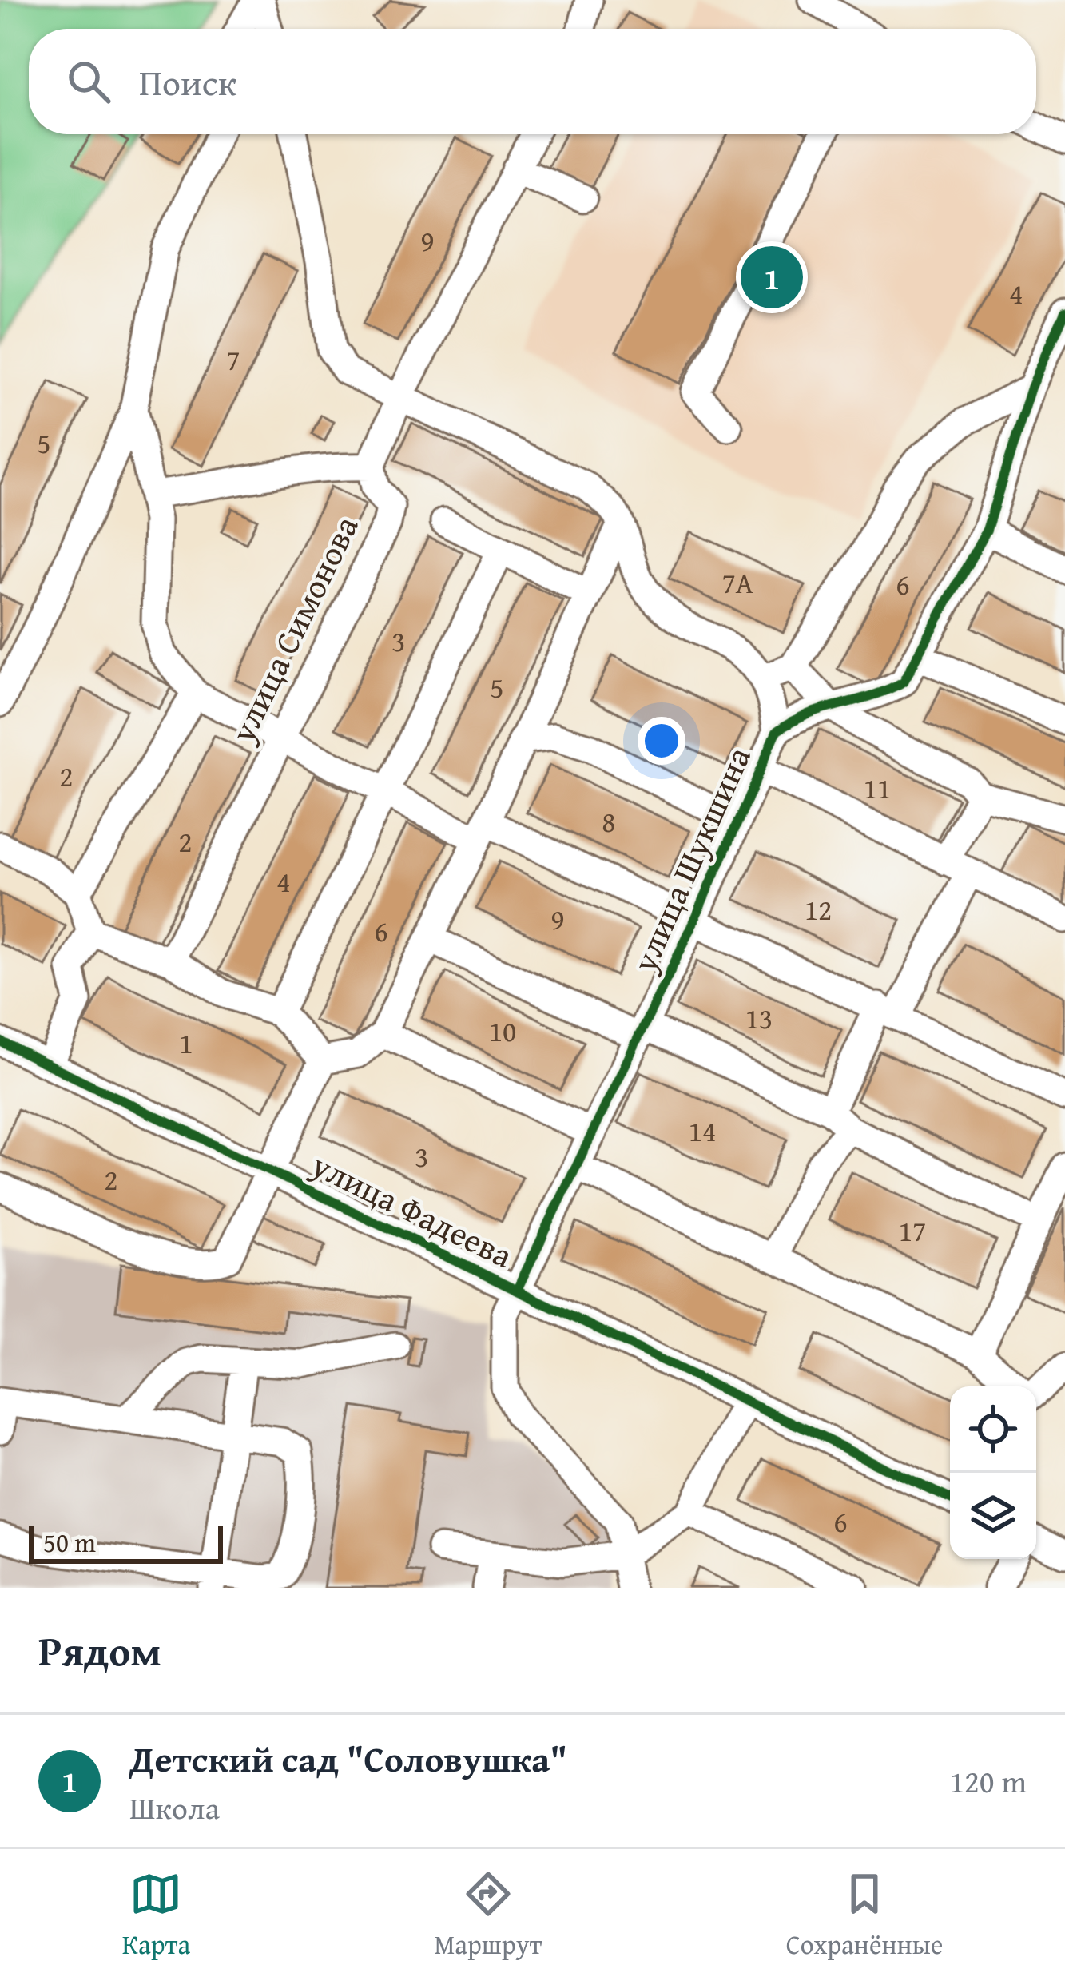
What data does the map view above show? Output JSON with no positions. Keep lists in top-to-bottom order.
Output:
{
  "streets": {
    "street": ["улица Симонова", "улица Шукшина", "улица Фадеева"]
  },
  "crossings": [
    ["улица Шукшина", "улица Фадеева"]
  ],
  "house_numbers": [
    "9",
    "4",
    "7",
    "5",
    "7А",
    "6",
    "3",
    "5",
    "2",
    "11",
    "8",
    "2",
    "4",
    "12",
    "9",
    "6",
    "13",
    "10",
    "1",
    "14",
    "3",
    "2",
    "17",
    "6"
  ],
  "scale_bar": "50 m",
  "page": {
    "search": "Поиск",
    "pins": "1",
    "scale": "50 m",
    "heading": "Рядом",
    "list": [
      {
        "mark": "1",
        "name": "Детский сад \"Соловушка\"",
        "note": "Школа",
        "value": "120 m"
      }
    ],
    "nav": ["Карта", "Маршрут", "Сохранённые"]
  }
}
